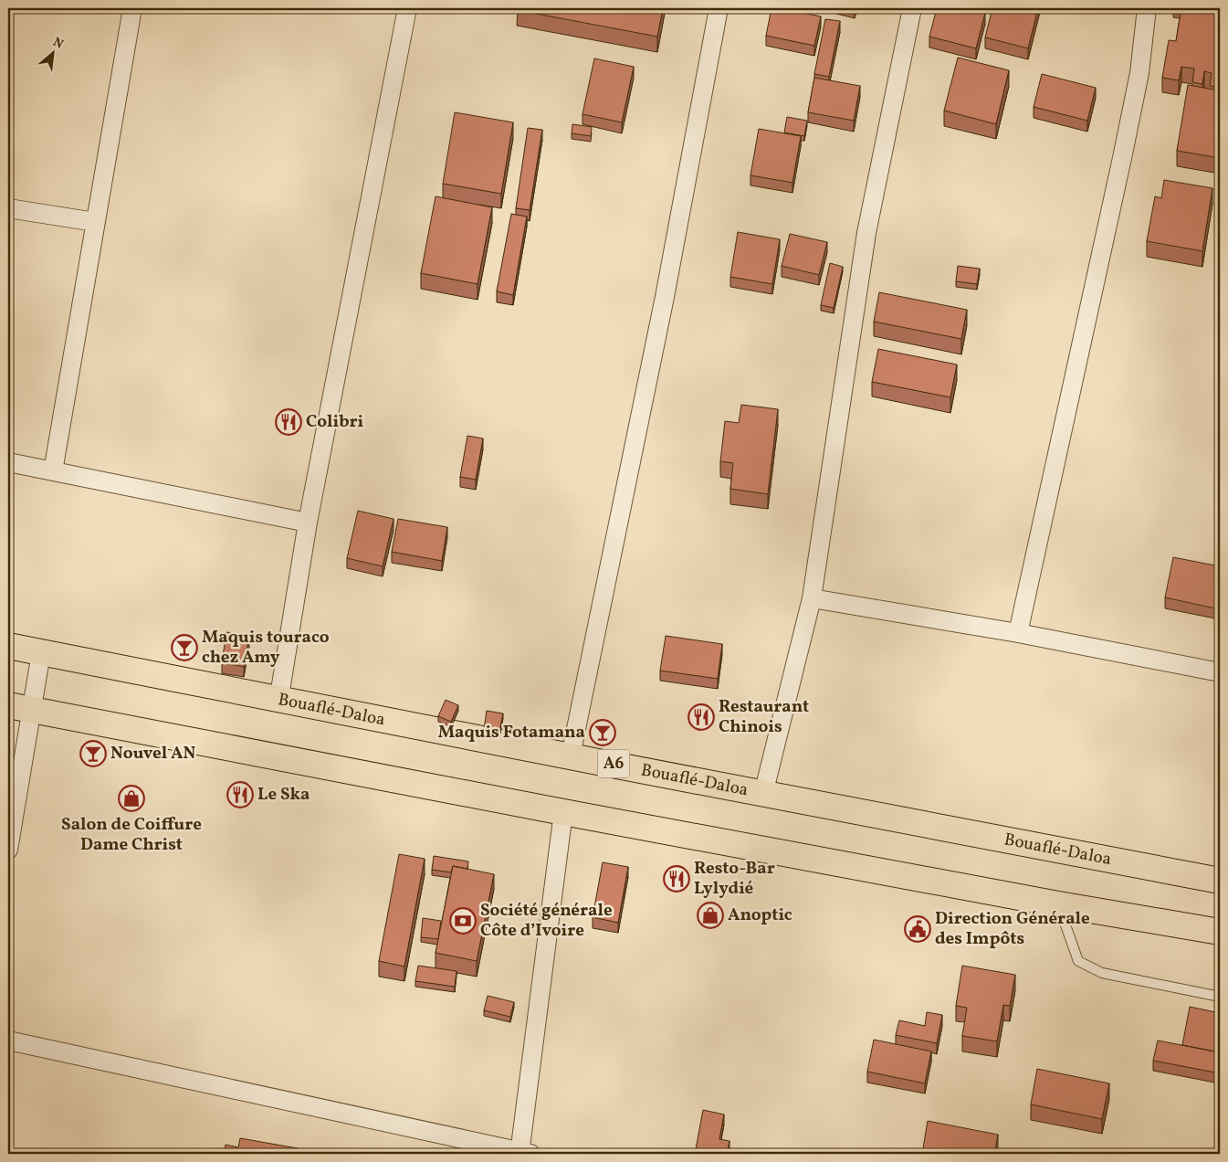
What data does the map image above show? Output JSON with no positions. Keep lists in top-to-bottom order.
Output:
{
  "streets": {
    "highway": ["Bouaflé-Daloa", "A6"]
  },
  "places": {
    "restaurant": [
      "Colibri",
      "Restaurant Chinois",
      "Le Ska",
      "Resto-Bar Lylydié"
    ],
    "bar": ["Maquis touraco chez Amy", "Maquis Fotamana", "Nouvel AN"],
    "shop": ["Salon de Coiffure Dame Christ", "Anoptic"],
    "bank": ["Société générale Côte d’Ivoire"],
    "public building": ["Direction Générale des Impôts"]
  },
  "north": "top right"
}
